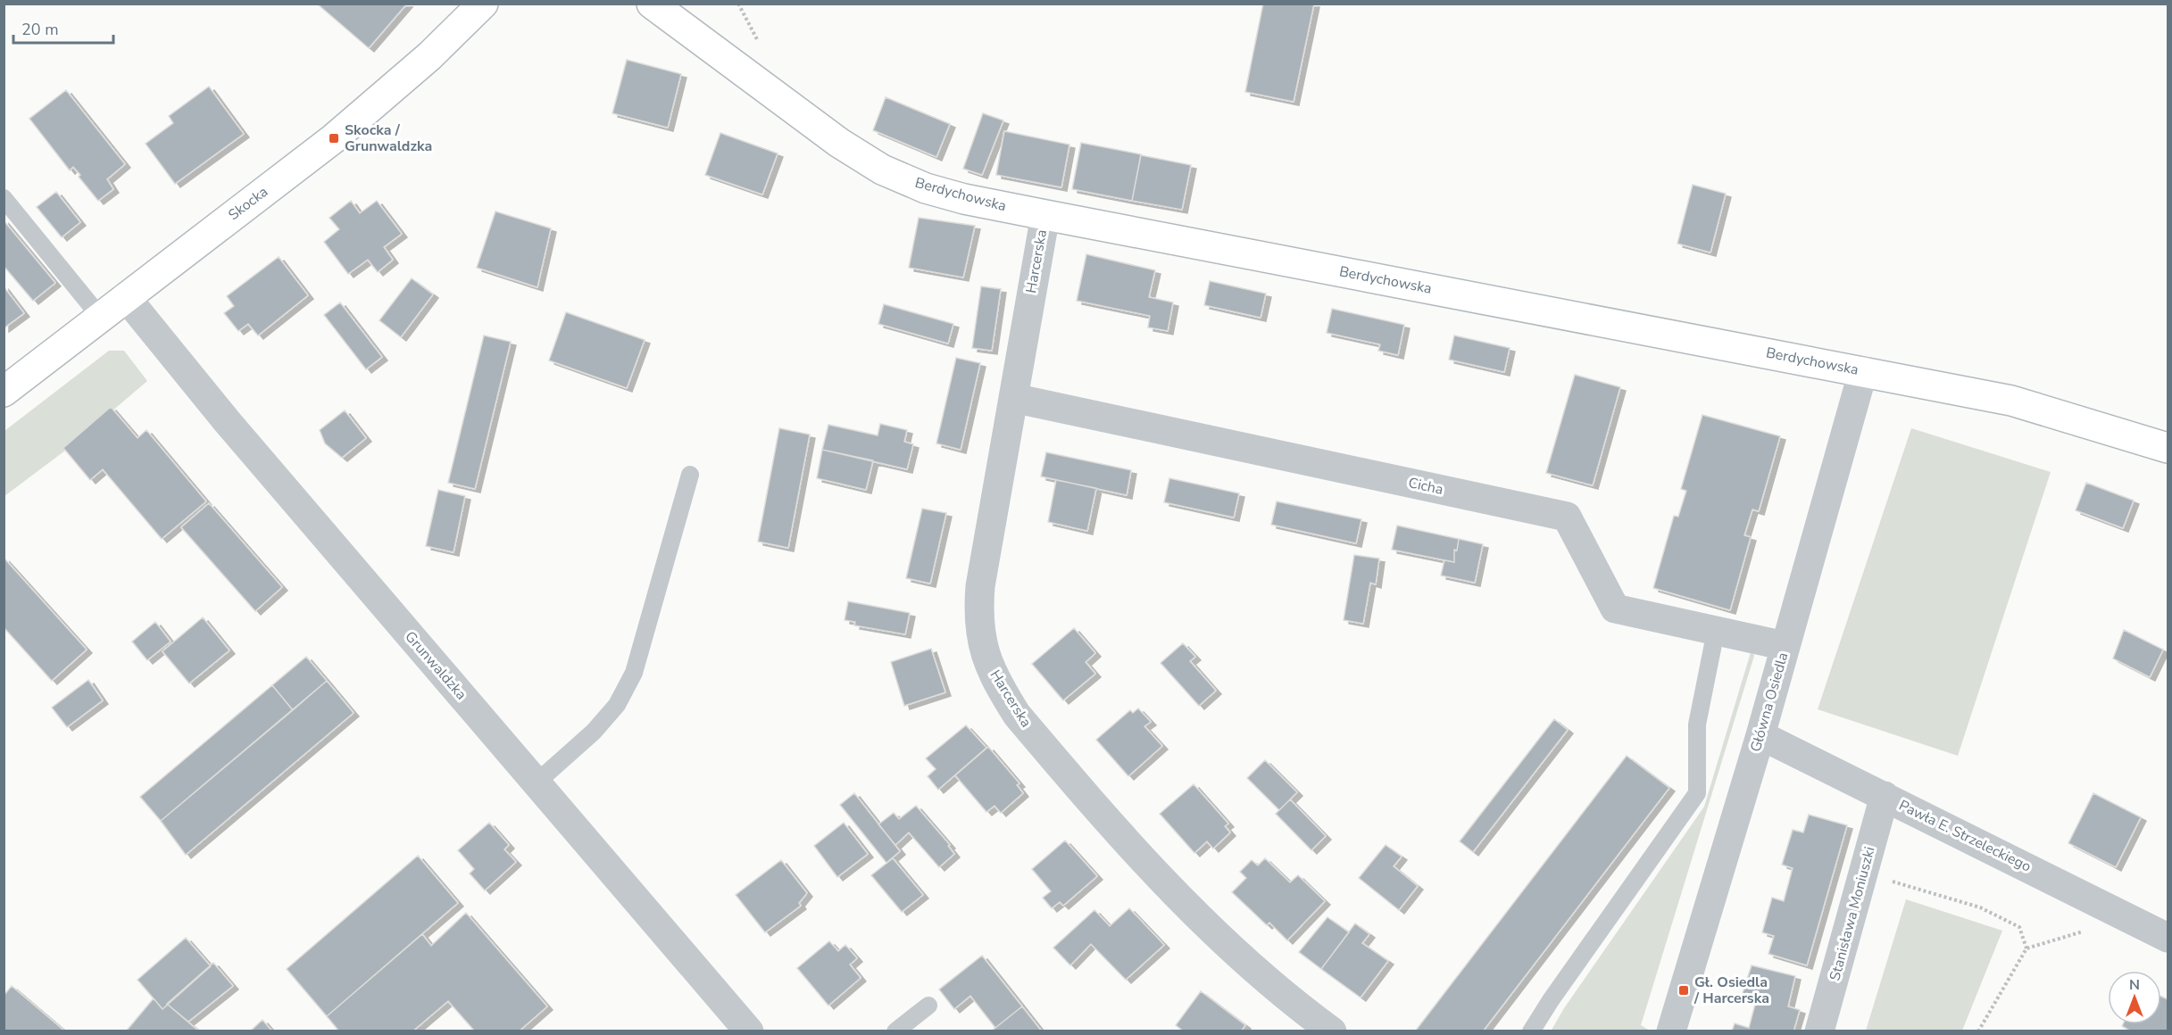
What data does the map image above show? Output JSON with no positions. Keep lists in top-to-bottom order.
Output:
{
  "streets": {
    "street": [
      "Berdychowska",
      "Skocka",
      "Harcerska",
      "Cicha",
      "Grunwaldzka",
      "Główna Osiedla",
      "Pawła E. Strzeleckiego",
      "Stanisława Moniuszki"
    ]
  },
  "crossings": [
    ["Berdychowska", "Harcerska"],
    ["Berdychowska", "Główna Osiedla"],
    ["Skocka", "Grunwaldzka"],
    ["Harcerska", "Cicha"],
    ["Cicha", "Główna Osiedla"],
    ["Główna Osiedla", "Pawła E. Strzeleckiego"],
    ["Pawła E. Strzeleckiego", "Stanisława Moniuszki"]
  ],
  "places": {
    "transit": ["Skocka / Grunwaldzka", "Gł. Osiedla / Harcerska"]
  },
  "scale_bar": "20 m",
  "north": "top"
}
